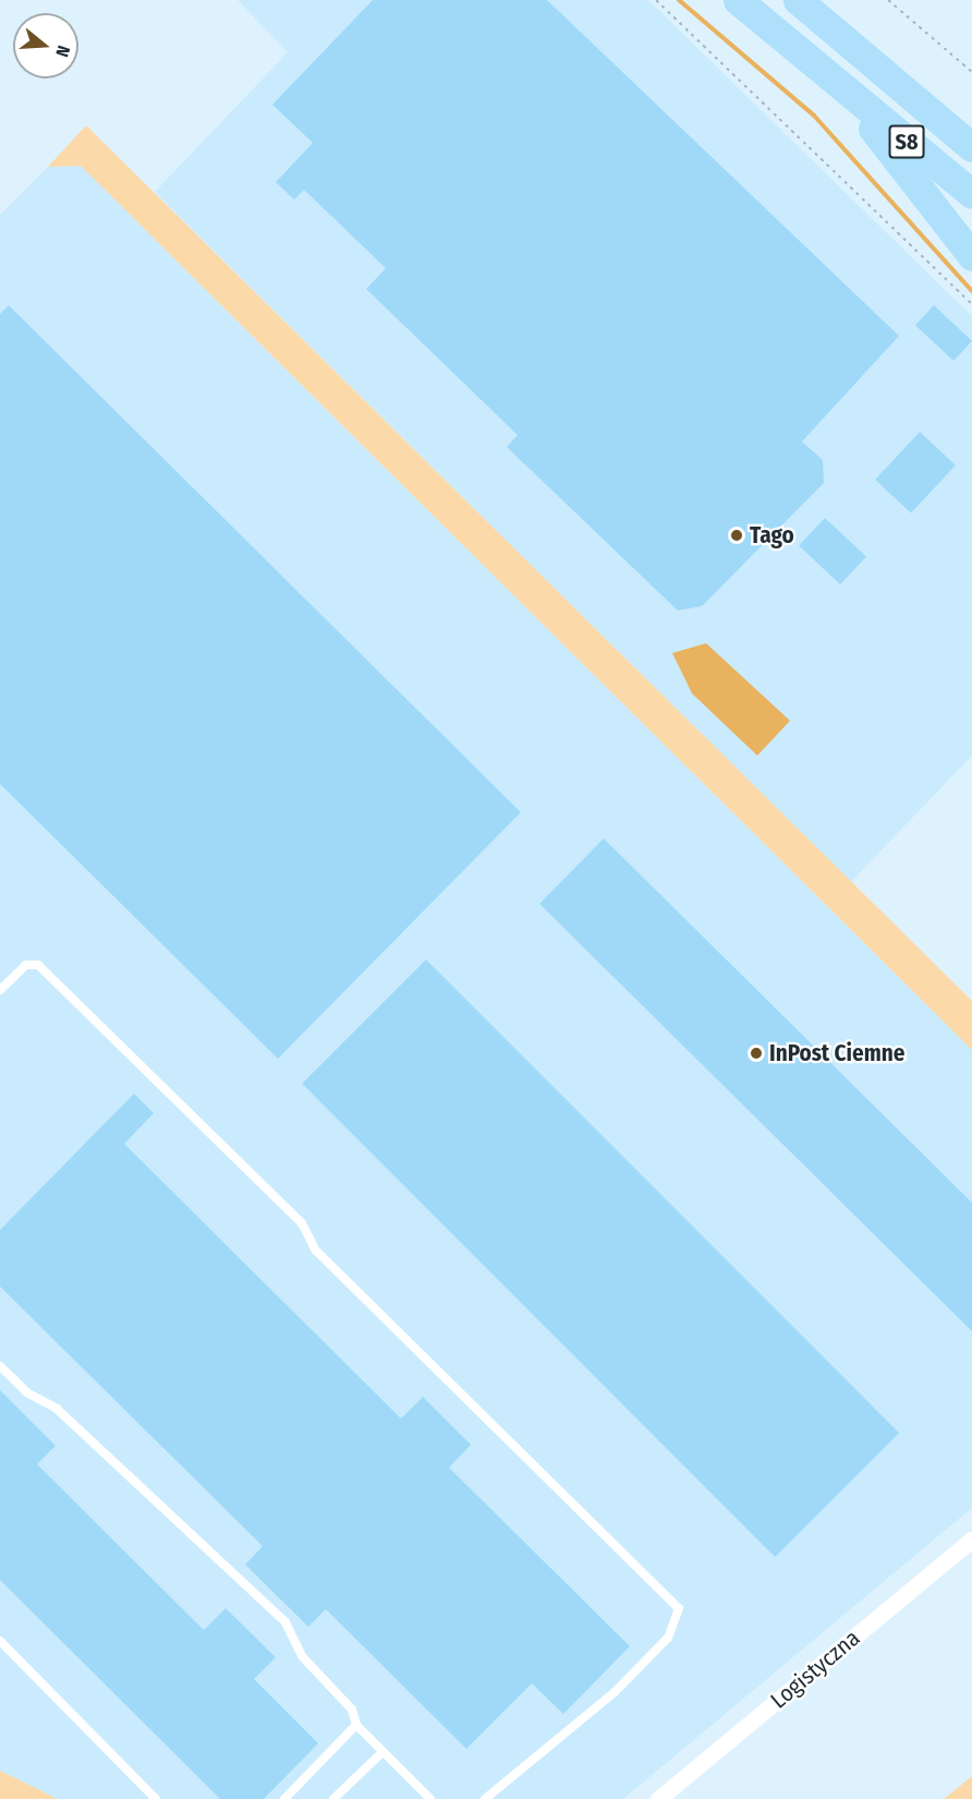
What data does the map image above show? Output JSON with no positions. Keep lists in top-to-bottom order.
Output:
{
  "streets": {
    "highway": ["S8"],
    "street": ["Logistyczna"]
  },
  "places": ["Tago", "InPost Ciemne"],
  "north": "right"
}
